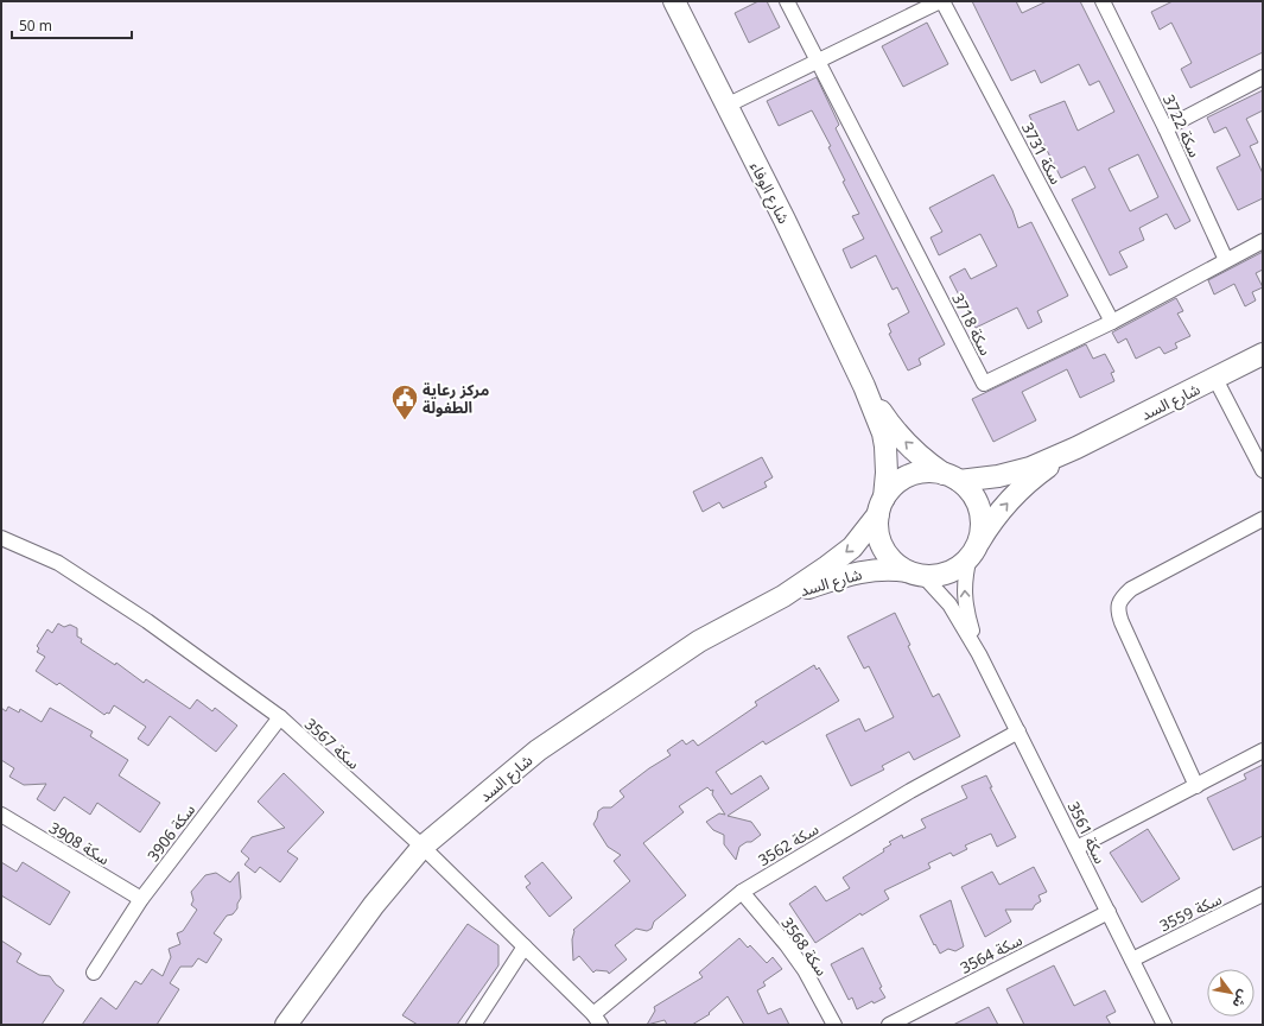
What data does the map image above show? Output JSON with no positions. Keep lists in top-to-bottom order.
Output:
{
  "streets": {
    "street": [
      "سكة 3722",
      "سكة 3731",
      "شارع الوفاء",
      "سكة 3718",
      "شارع السد",
      "سكة 3567",
      "سكة 3906",
      "سكة 3561",
      "سكة 3908",
      "سكة 3562",
      "سكة 3559",
      "سكة 3568",
      "سكة 3564"
    ]
  },
  "crossings": [
    ["سكة 3722", "سكة 3718"],
    ["سكة 3731", "شارع الوفاء"],
    ["سكة 3731", "سكة 3718"],
    ["شارع الوفاء", "شارع السد"],
    ["شارع الوفاء", "سكة 3561"],
    ["شارع السد", "سكة 3567"],
    ["شارع السد", "سكة 3561"],
    ["سكة 3567", "سكة 3906"],
    ["سكة 3567", "سكة 3562"],
    ["سكة 3906", "سكة 3908"],
    ["سكة 3561", "سكة 3562"],
    ["سكة 3561", "سكة 3559"],
    ["سكة 3561", "سكة 3564"],
    ["سكة 3562", "سكة 3568"]
  ],
  "places": {
    "public building": ["مركز رعاية الطفولة"]
  },
  "scale_bar": "50 m",
  "north": "bottom right"
}
